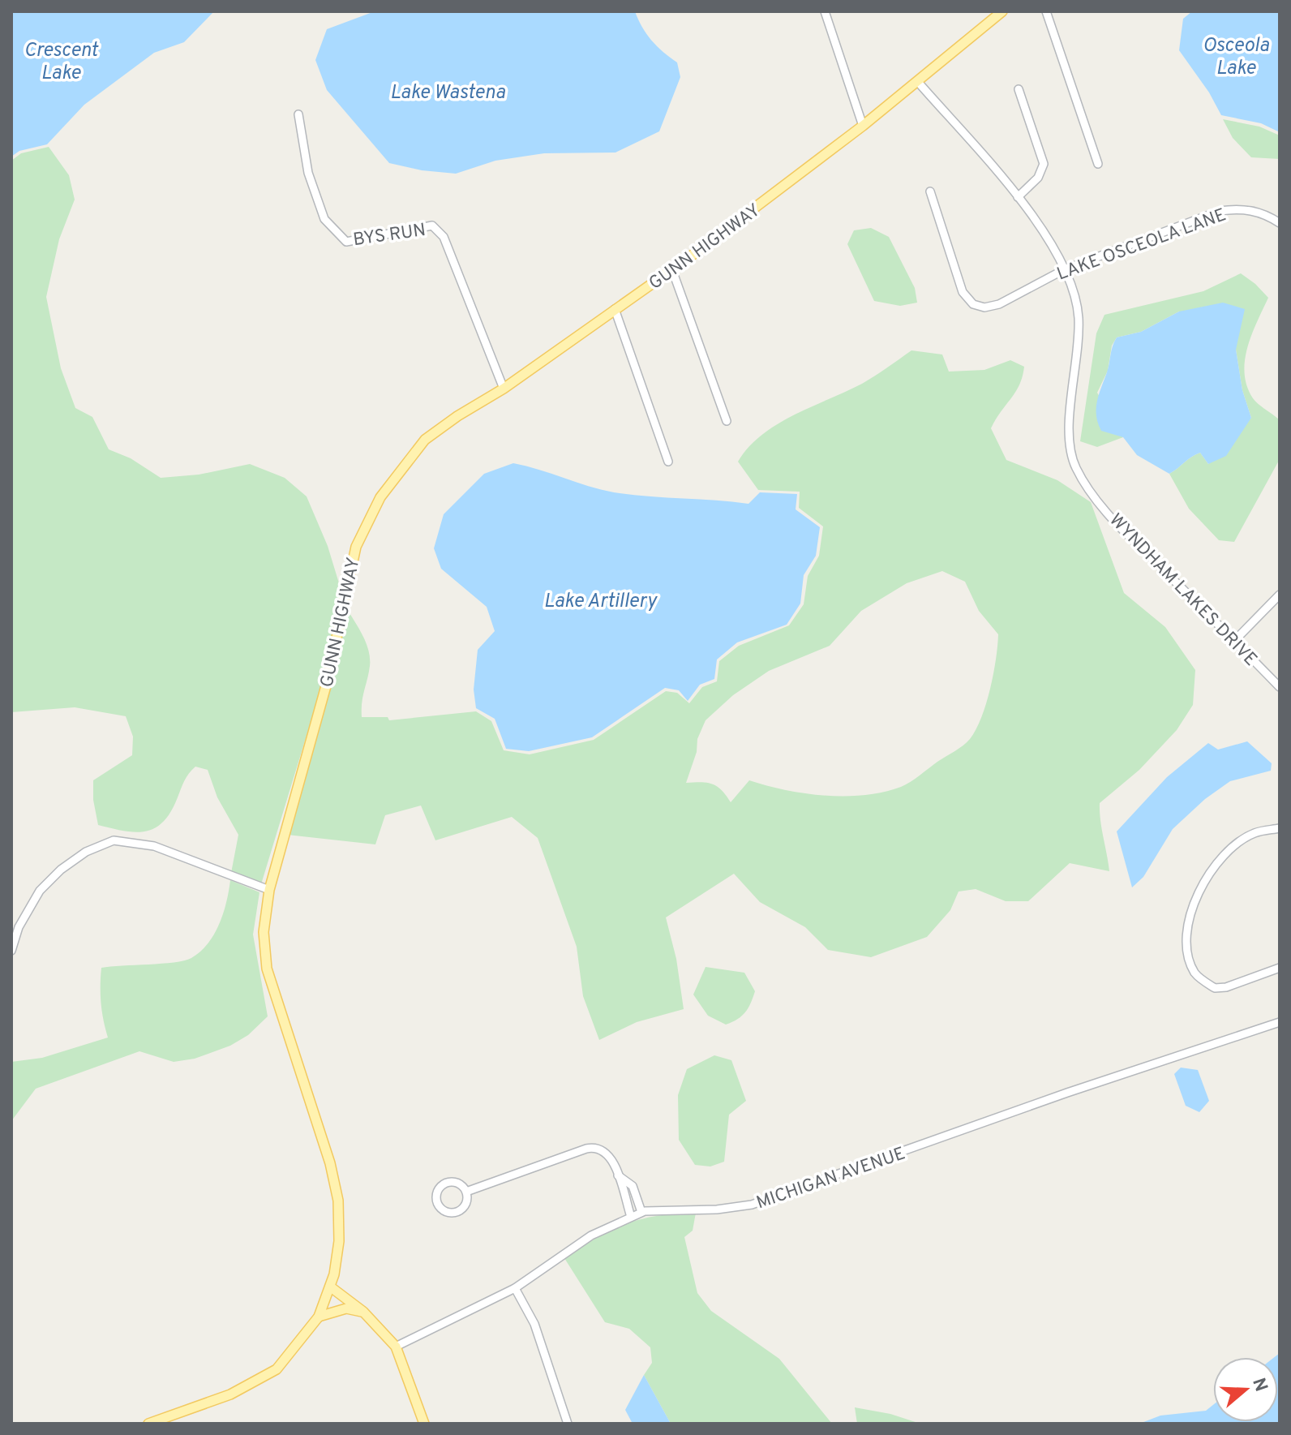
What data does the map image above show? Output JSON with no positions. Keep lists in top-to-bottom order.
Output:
{
  "streets": {
    "main road": ["GUNN HIGHWAY"],
    "street": [
      "BYS RUN",
      "LAKE OSCEOLA LANE",
      "WYNDHAM LAKES DRIVE",
      "MICHIGAN AVENUE"
    ]
  },
  "crossings": [
    ["BYS RUN", "GUNN HIGHWAY"],
    ["LAKE OSCEOLA LANE", "WYNDHAM LAKES DRIVE"],
    ["GUNN HIGHWAY", "WYNDHAM LAKES DRIVE"]
  ],
  "water": [
    "Osceola Lake",
    "Crescent Lake",
    "Lake Wastena",
    "Lake Artillery"
  ],
  "north": "right"
}
